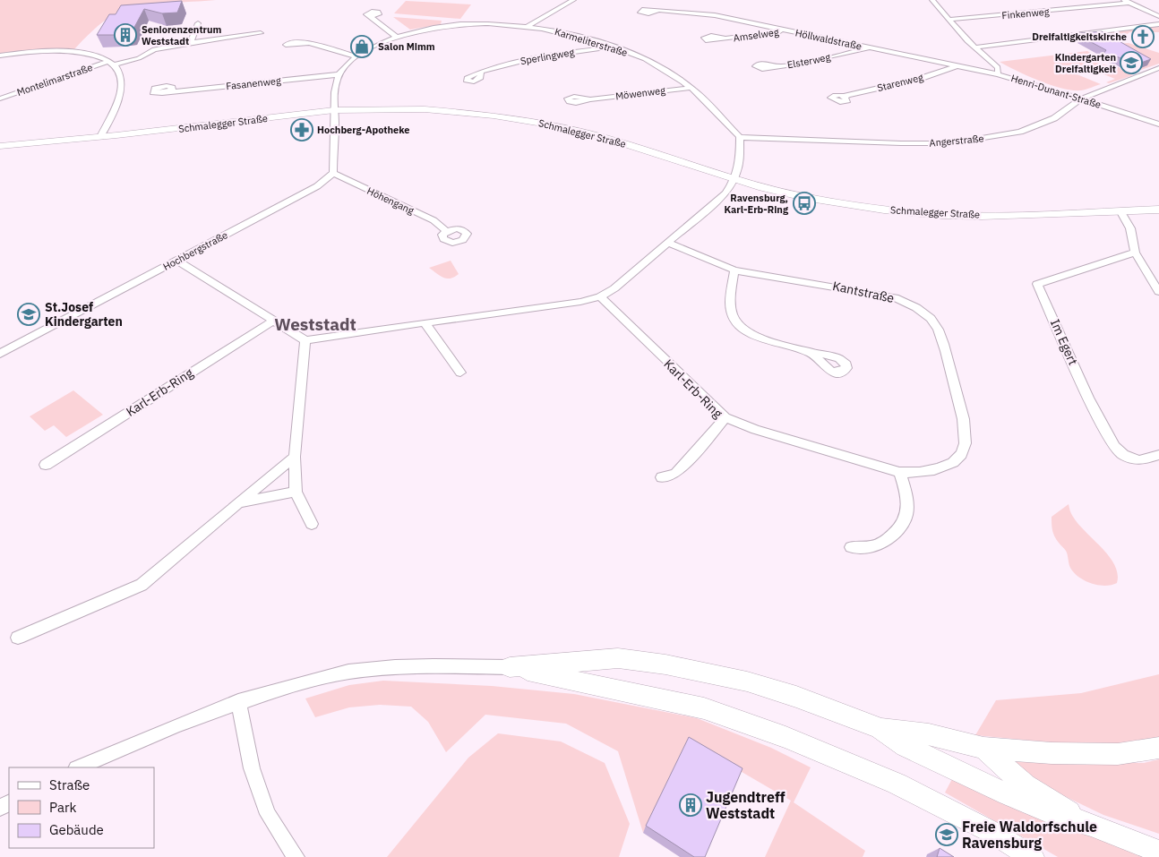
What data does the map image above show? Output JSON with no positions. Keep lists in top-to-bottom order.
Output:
{
  "streets": {
    "street": [
      "Finkenweg",
      "Amselweg",
      "Höllwaldstraße",
      "Karmeliterstraße",
      "Sperlingweg",
      "Elsterweg",
      "Montelimarstraße",
      "Starenweg",
      "Fasanenweg",
      "Henri-Dunant-Straße",
      "Möwenweg",
      "Schmalegger Straße",
      "Angerstraße",
      "Höhengang",
      "Hochbergstraße",
      "Kantstraße",
      "Im Egert",
      "Karl-Erb-Ring"
    ]
  },
  "crossings": [
    ["Finkenweg", "Henri-Dunant-Straße"],
    ["Amselweg", "Höllwaldstraße"],
    ["Höllwaldstraße", "Elsterweg"],
    ["Höllwaldstraße", "Starenweg"],
    ["Höllwaldstraße", "Henri-Dunant-Straße"],
    ["Karmeliterstraße", "Sperlingweg"],
    ["Karmeliterstraße", "Fasanenweg"],
    ["Karmeliterstraße", "Möwenweg"],
    ["Karmeliterstraße", "Angerstraße"],
    ["Henri-Dunant-Straße", "Angerstraße"],
    ["Höhengang", "Hochbergstraße"],
    ["Kantstraße", "Karl-Erb-Ring"]
  ],
  "districts": ["Weststadt"],
  "places": {
    "building": ["Seniorenzentrum Weststadt", "Jugendtreff Weststadt"],
    "church": ["Dreifaltigkeitskirche"],
    "shop": ["Salon Mimm"],
    "school or university": ["Kindergarten Dreifaltigkeit", "St.Josef Kindergarten", "Freie Waldorfschule Ravensburg"],
    "pharmacy": ["Hochberg-Apotheke"],
    "bus stop": ["Ravensburg, Karl-Erb-Ring"]
  },
  "legend": ["Straße", "Park", "Gebäude"]
}
